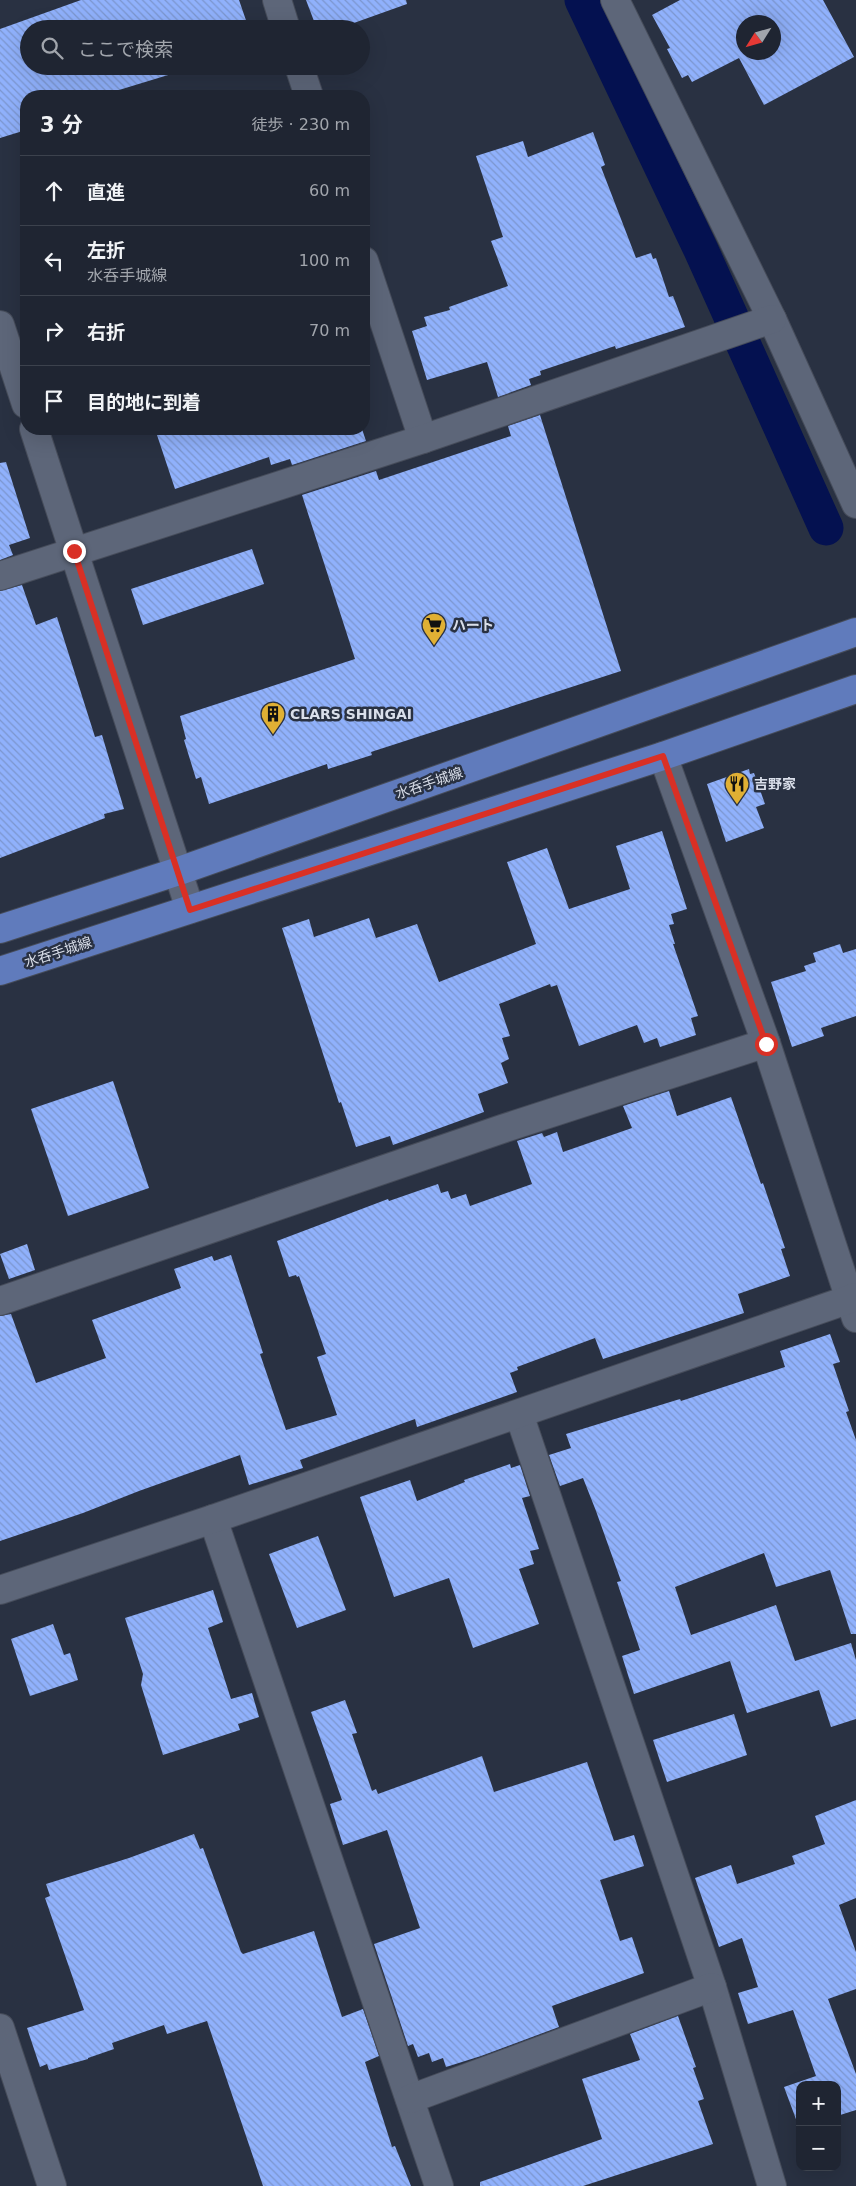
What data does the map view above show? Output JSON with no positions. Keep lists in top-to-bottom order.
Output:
{
  "streets": {
    "main road": ["水呑手城線"]
  },
  "places": {
    "supermarket": ["ハート"],
    "building": ["CLARS SHINGAI"],
    "restaurant": ["吉野家"]
  },
  "north": "bottom left",
  "page": {
    "search": "ここで検索",
    "heading": ["3 分", "徒歩 · 230 m"],
    "list": [
      ["直進", "60 m"],
      ["左折", "水呑手城線", "100 m"],
      ["右折", "70 m"],
      "目的地に到着"
    ],
    "map_buttons": ["+", "−"]
  }
}
